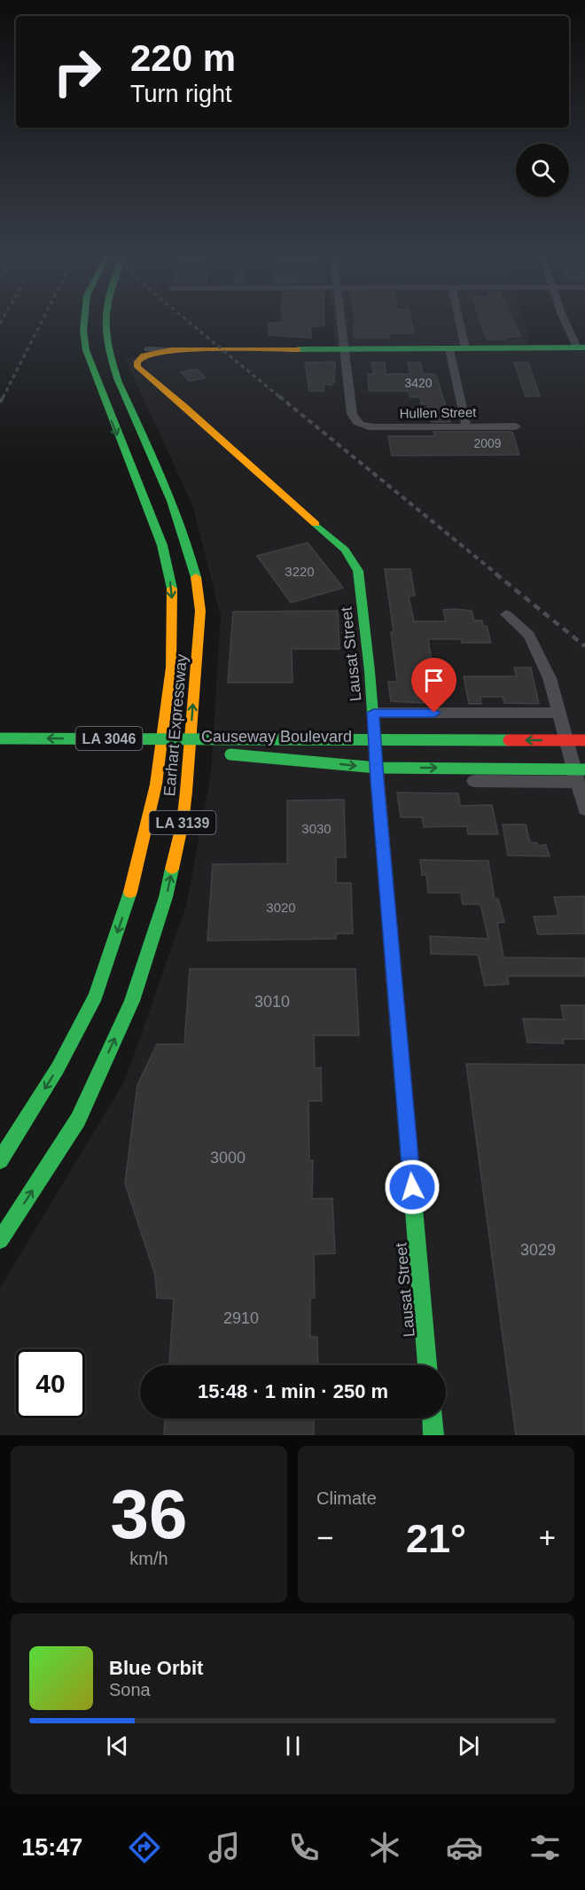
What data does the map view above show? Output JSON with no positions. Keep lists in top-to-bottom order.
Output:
{
  "streets": {
    "main road": [
      "Lausat Street",
      "Earhart Expressway",
      "Causeway Boulevard",
      "LA 3046",
      "LA 3139"
    ],
    "street": ["Hullen Street"]
  },
  "house_numbers": [
    "3420",
    "2009",
    "3220",
    "3030",
    "3020",
    "3010",
    "3000",
    "3029",
    "2910"
  ],
  "page": {
    "turn": ["220 m", "Turn right"],
    "limit": "40",
    "trip": "15:48 · 1 min · 250 m",
    "tile": [
      ["36", "km/h"],
      "Climate"
    ],
    "heat": ["−", "21°", "+"],
    "song": ["Blue Orbit", "Sona"],
    "tabs": "15:47"
  }
}
